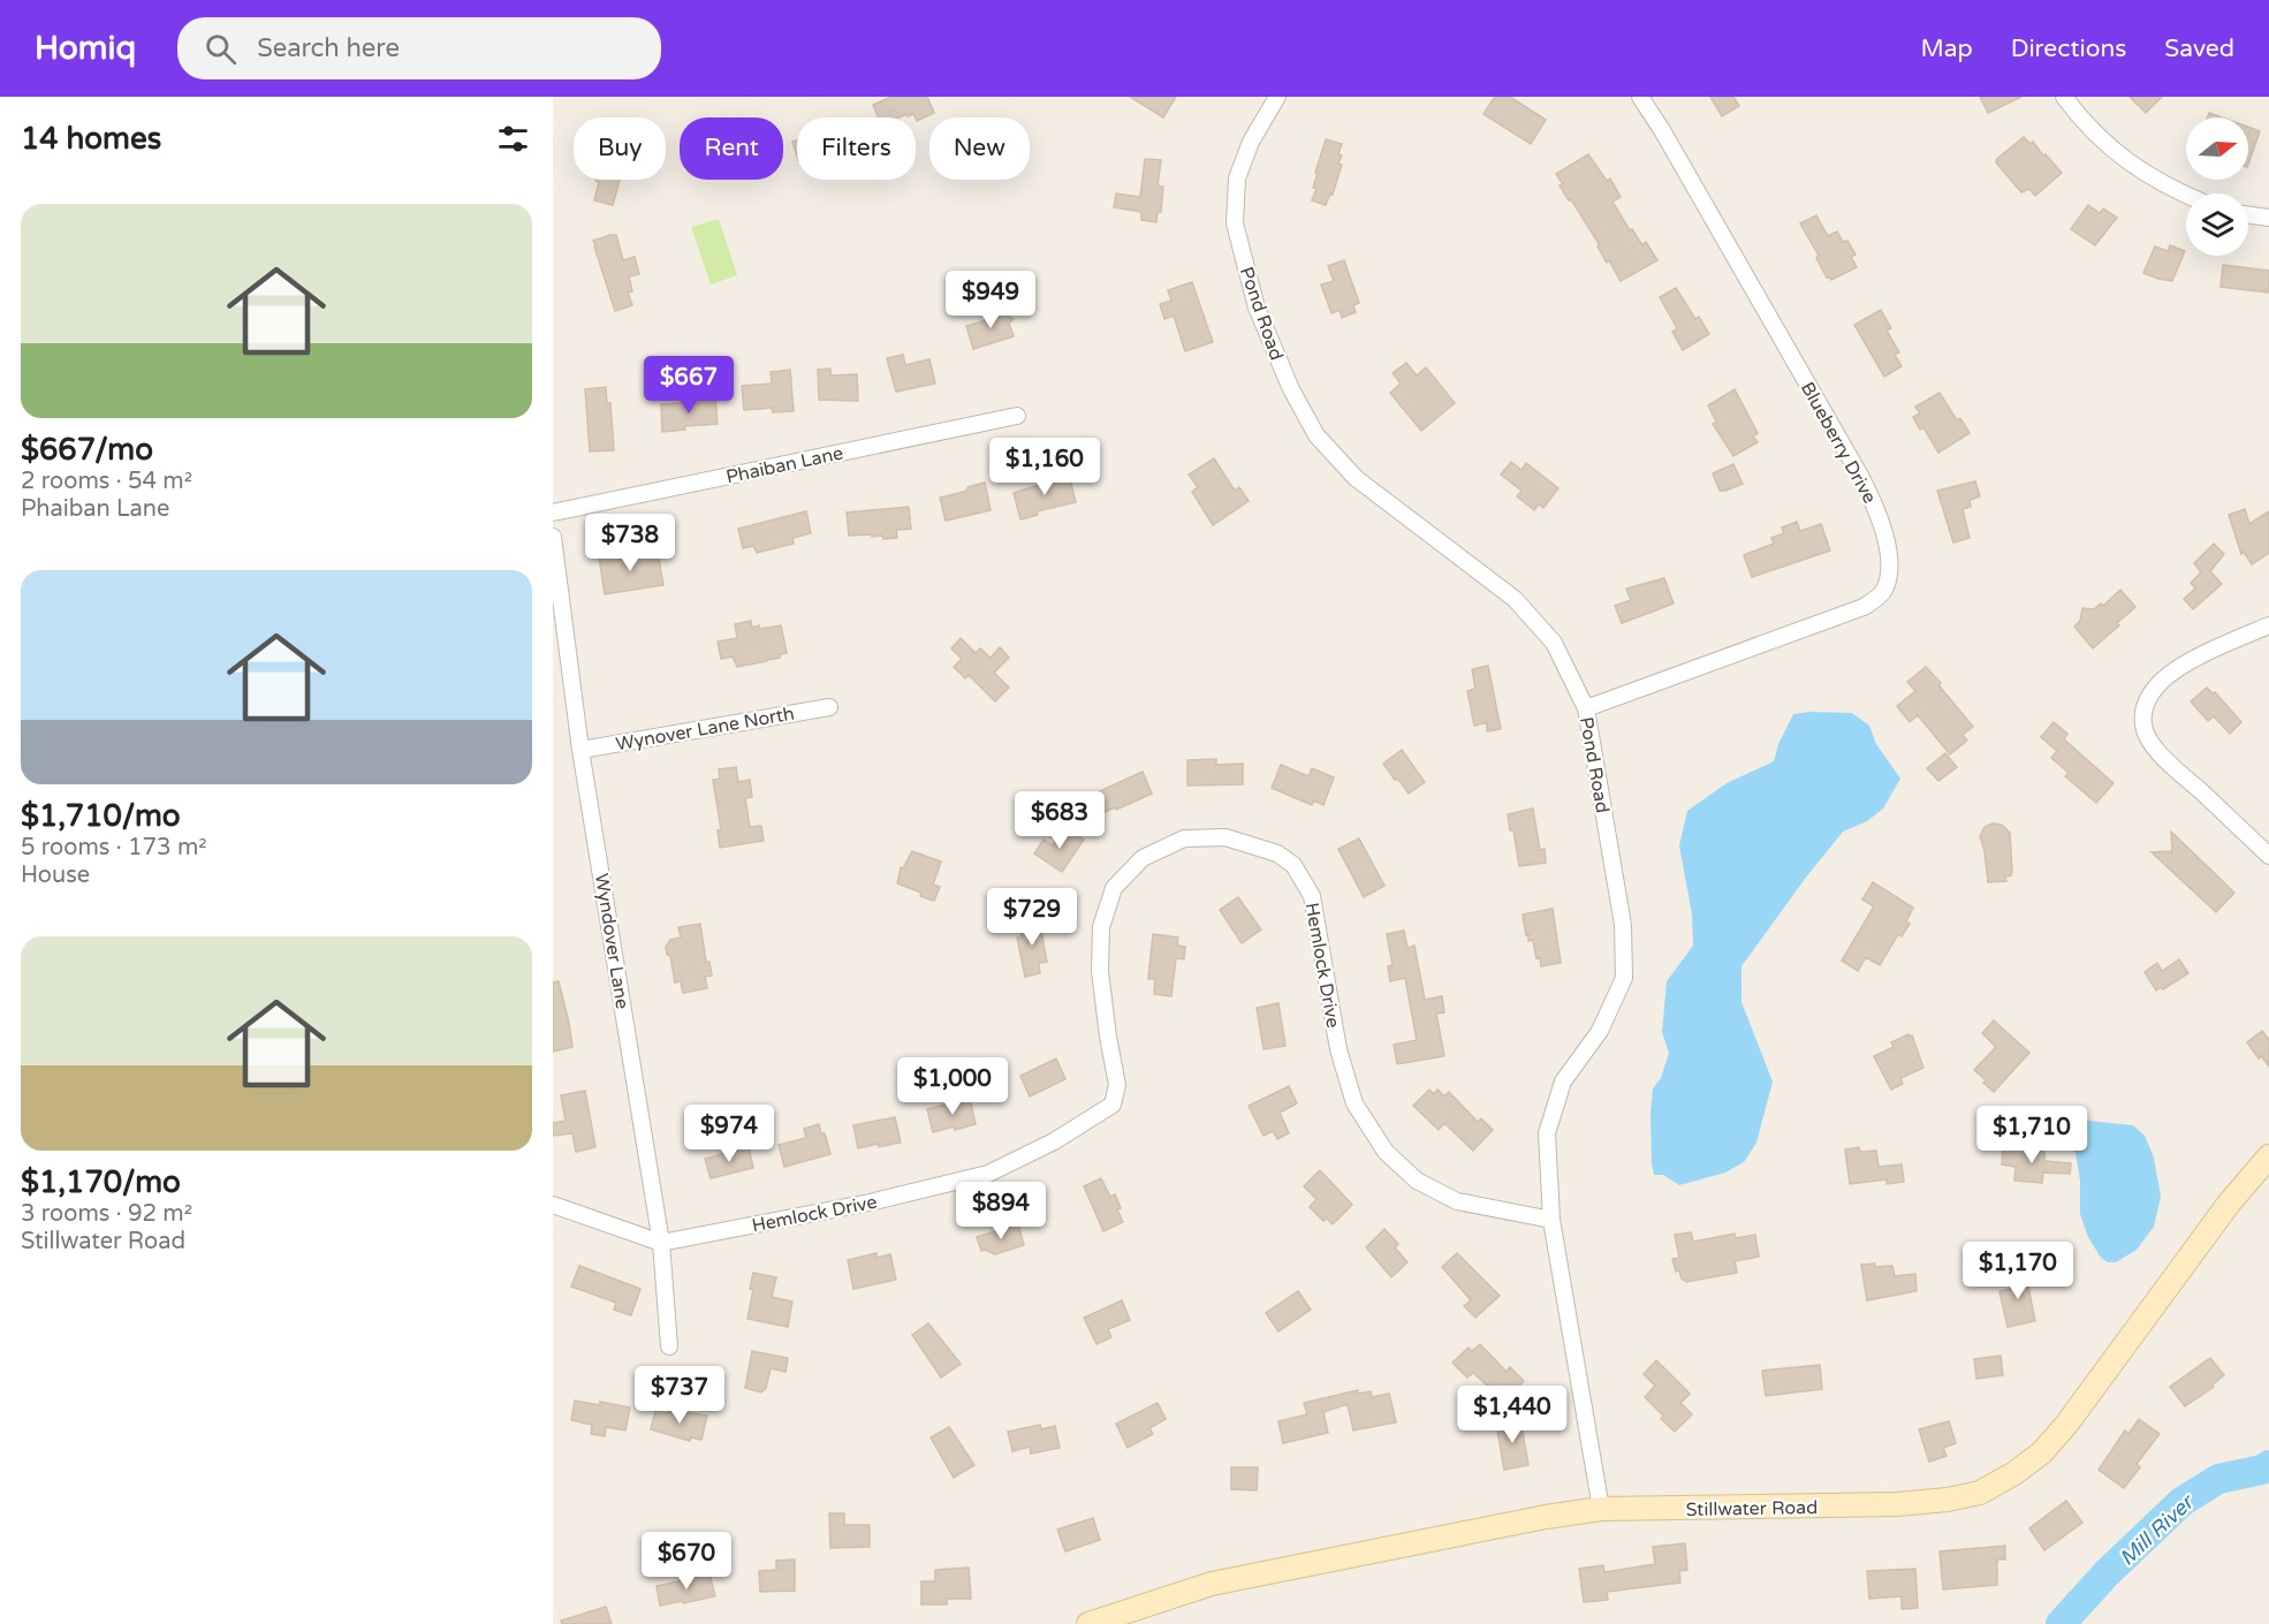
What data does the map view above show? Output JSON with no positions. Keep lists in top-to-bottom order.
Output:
{
  "streets": {
    "main road": ["Stillwater Road"],
    "street": [
      "Pond Road",
      "Blueberry Drive",
      "Phaiban Lane",
      "Wynover Lane North",
      "Wyndover Lane",
      "Hemlock Drive"
    ]
  },
  "crossings": [
    ["Pond Road", "Blueberry Drive"],
    ["Pond Road", "Hemlock Drive"],
    ["Pond Road", "Stillwater Road"],
    ["Wynover Lane North", "Wyndover Lane"],
    ["Wyndover Lane", "Hemlock Drive"]
  ],
  "water": ["Mill River"],
  "north": "right",
  "page": {
    "header": "Homiq",
    "search": "Search here",
    "nav": ["Map", "Directions", "Saved"],
    "heading": "14 homes",
    "chip": [
      "Buy",
      "Rent",
      "Filters",
      "New"
    ],
    "list": [
      {
        "name": "$667/mo",
        "note": "2 rooms · 54 m² · Phaiban Lane"
      },
      {
        "name": "$1,710/mo",
        "note": "5 rooms · 173 m² · House"
      },
      {
        "name": "$1,170/mo",
        "note": "3 rooms · 92 m² · Stillwater Road"
      }
    ],
    "price": [
      "$949",
      "$667",
      "$1,160",
      "$738",
      "$683",
      "$729",
      "$1,000",
      "$974",
      "$1,710",
      "$894",
      "$1,170",
      "$737",
      "$1,440",
      "$670"
    ]
  }
}
